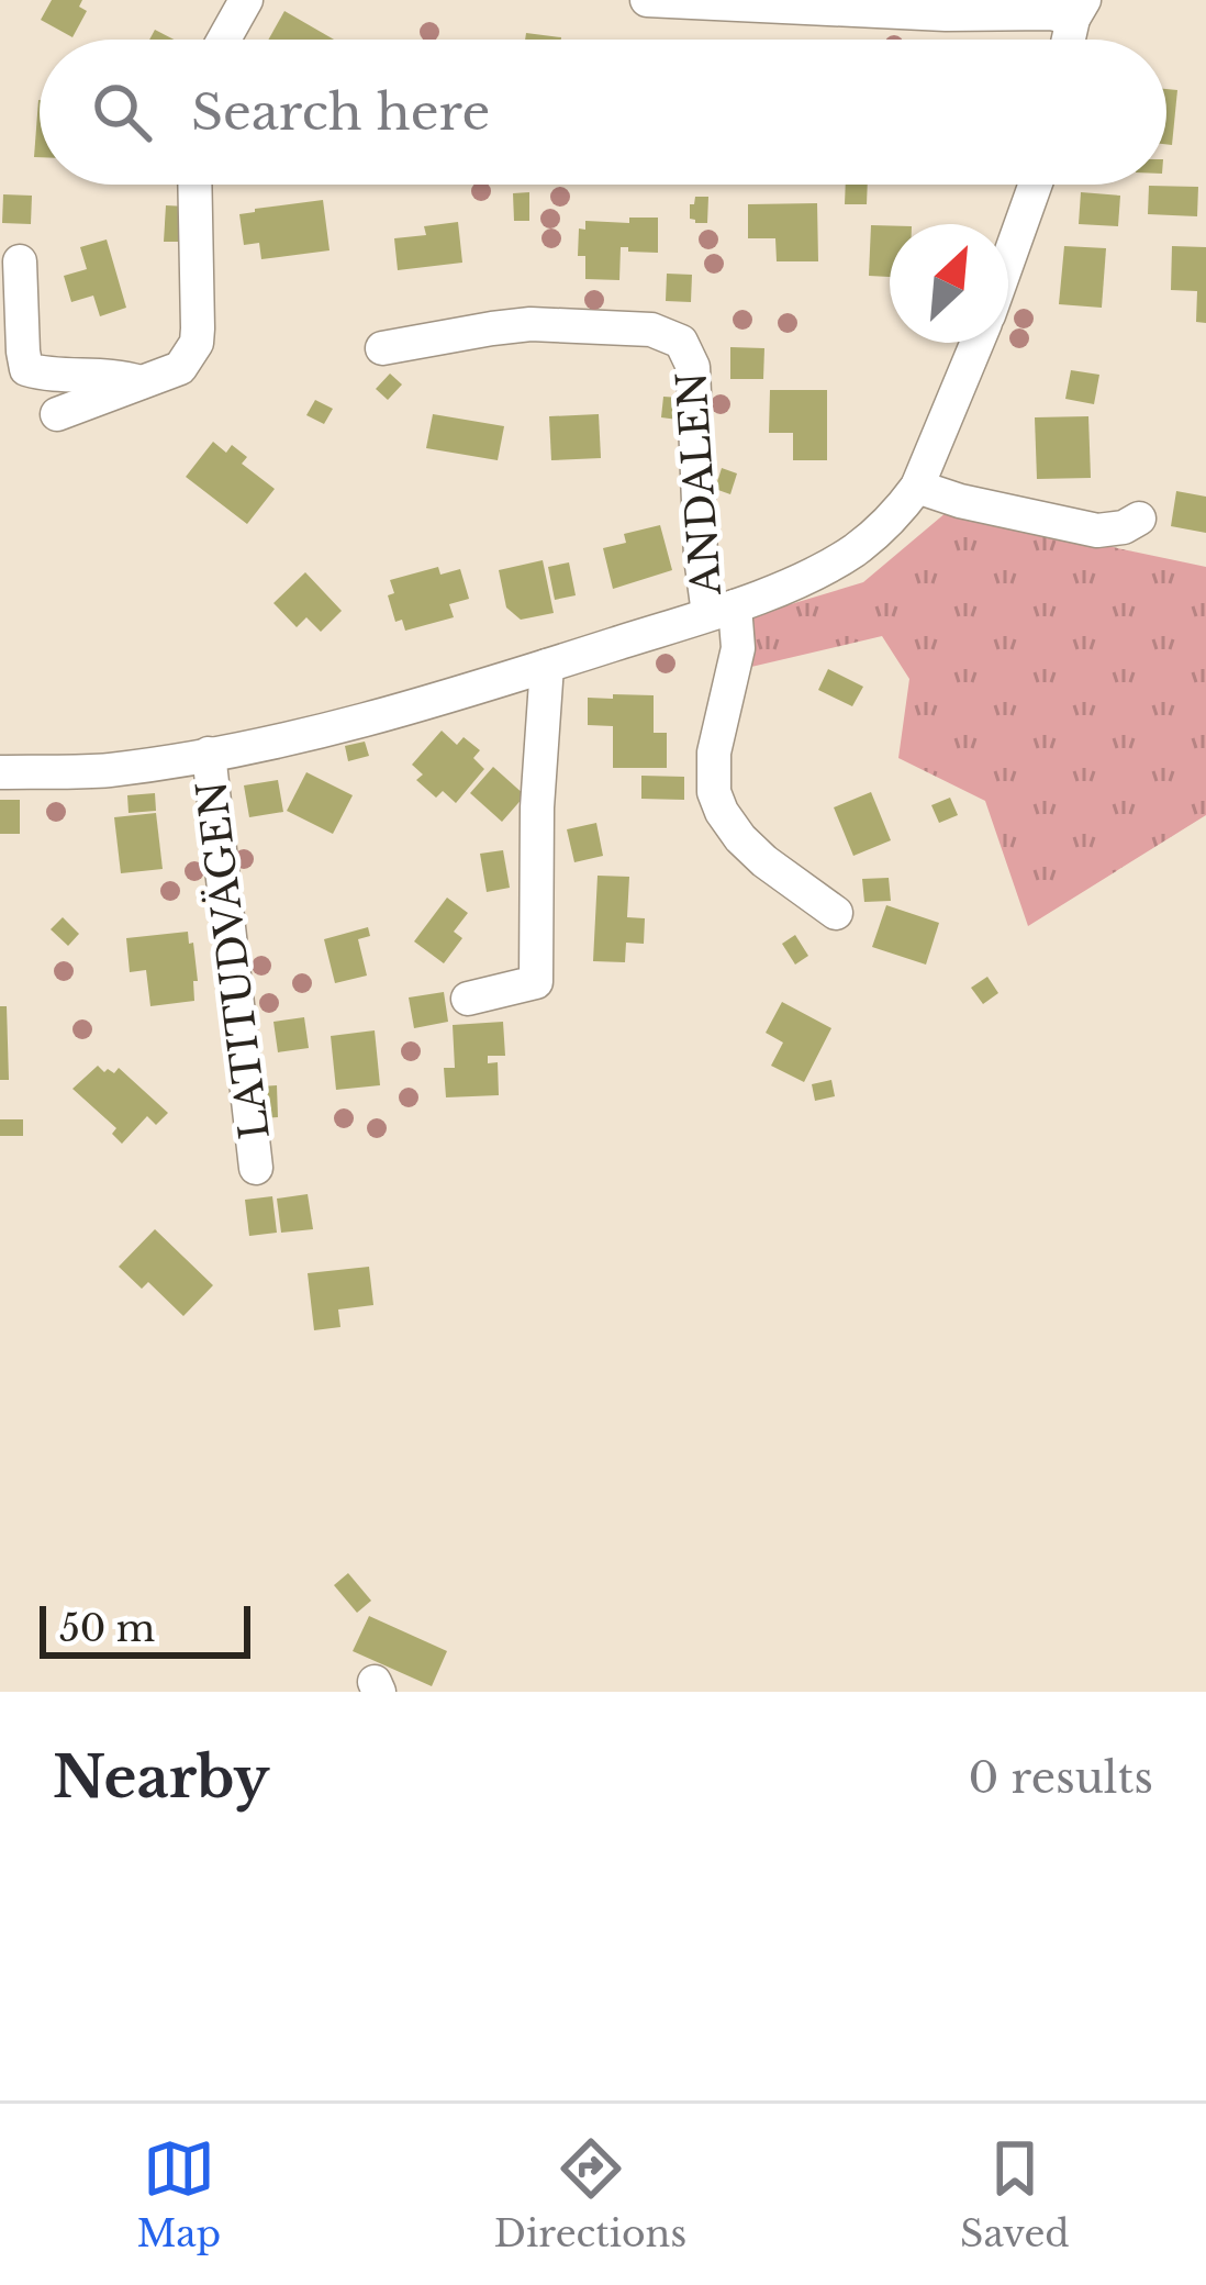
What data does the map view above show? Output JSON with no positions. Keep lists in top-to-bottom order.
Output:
{
  "streets": {
    "street": ["ANDALEN", "LATITUDVÄGEN"]
  },
  "crossings": [
    ["ANDALEN", "LATITUDVÄGEN"]
  ],
  "scale_bar": "50 m",
  "north": "top right",
  "page": {
    "search": "Search here",
    "scale": "50 m",
    "heading": ["Nearby", "0 results"],
    "nav": ["Map", "Directions", "Saved"]
  }
}
